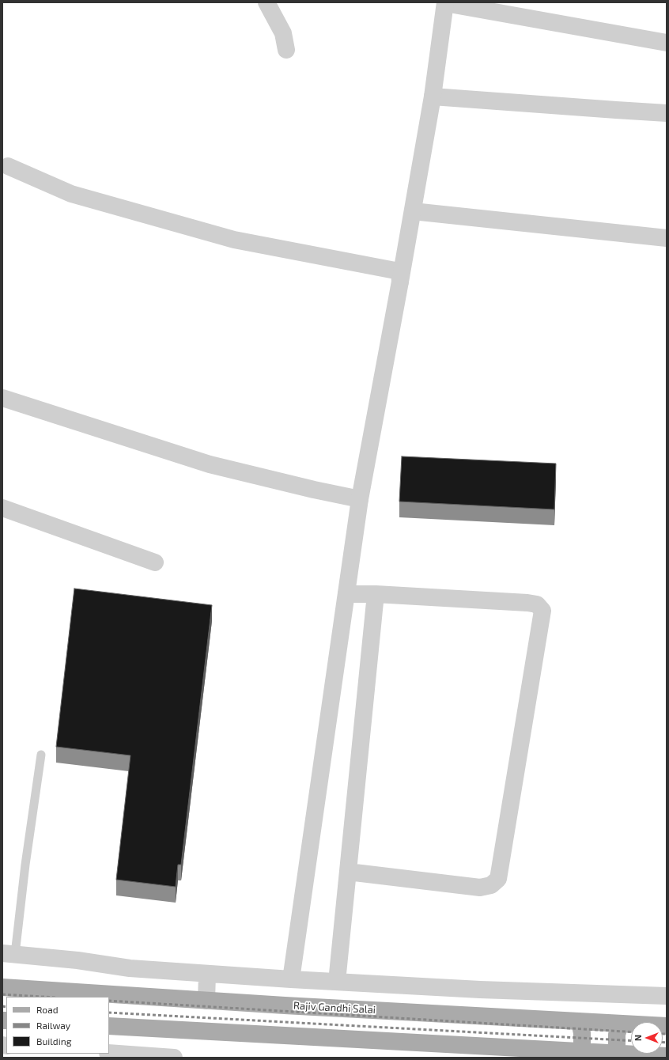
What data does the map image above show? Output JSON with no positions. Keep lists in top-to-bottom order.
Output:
{
  "streets": {
    "main road": ["Rajiv Gandhi Salai"]
  },
  "legend": ["Road", "Railway", "Building"],
  "north": "left"
}
